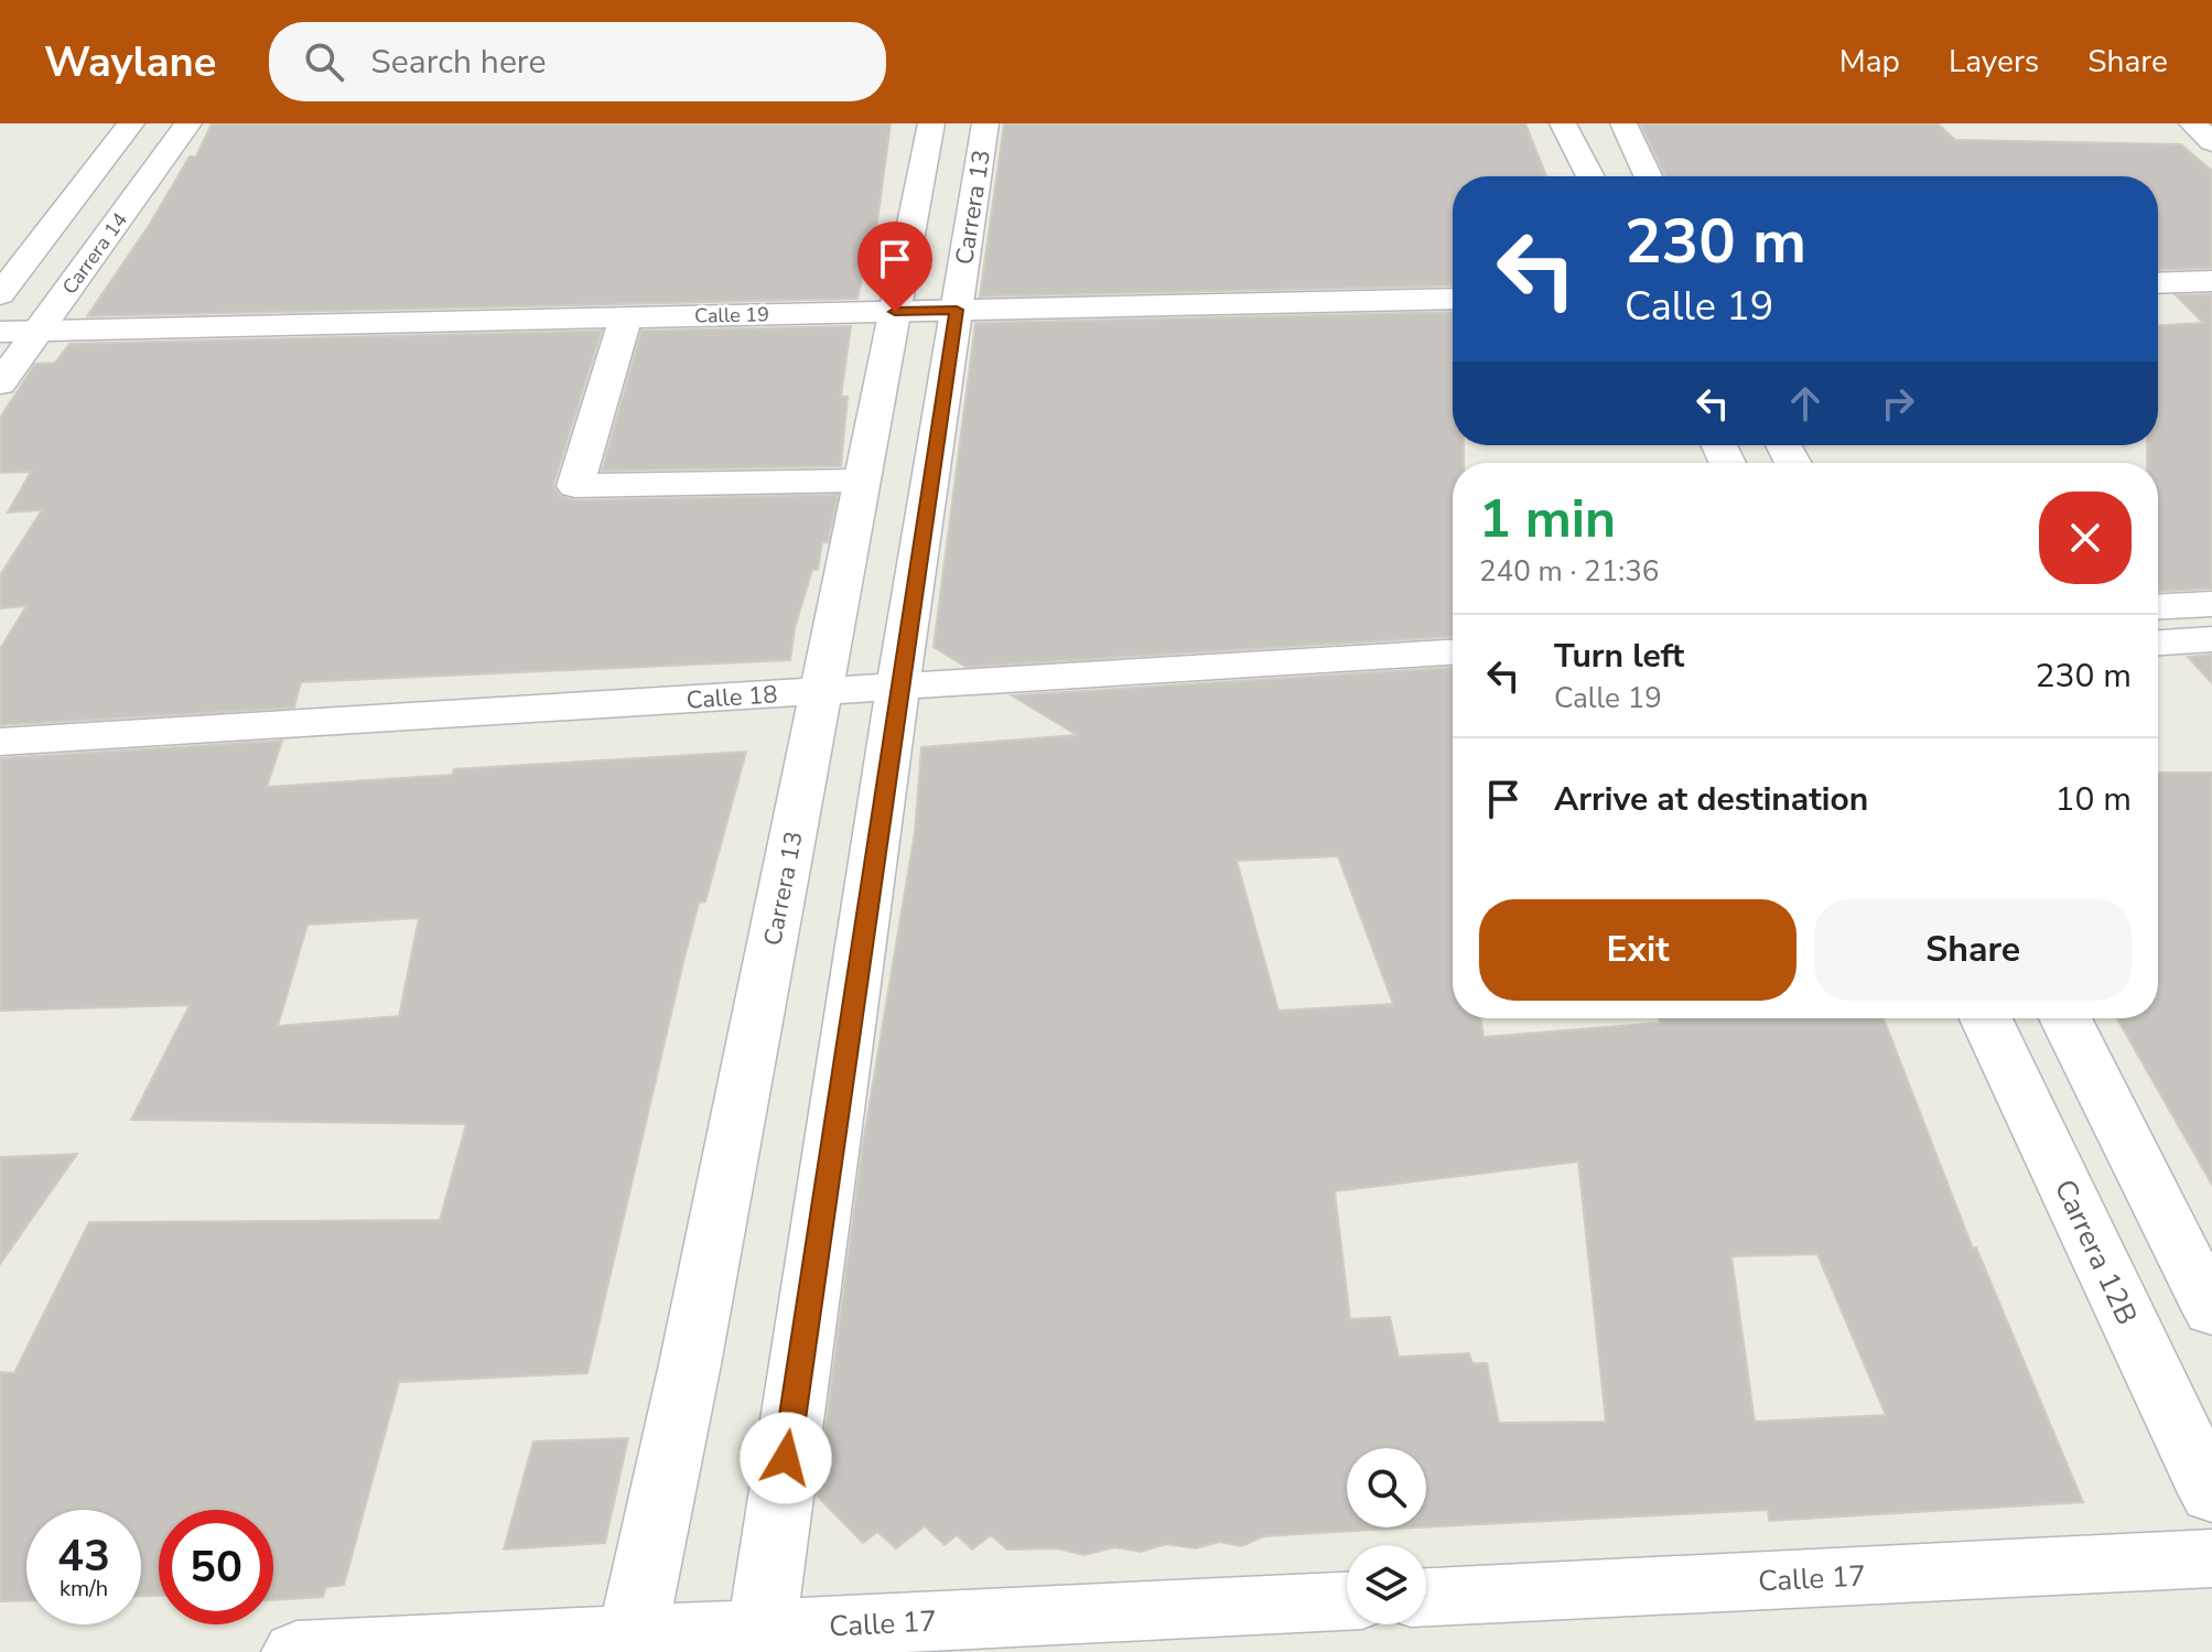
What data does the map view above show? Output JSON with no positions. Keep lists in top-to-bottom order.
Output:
{
  "streets": {
    "street": [
      "Carrera 13",
      "Carrera 14",
      "Calle 19",
      "Calle 18",
      "Carrera 12B",
      "Calle 17"
    ]
  },
  "crossings": [
    ["Carrera 13", "Calle 19"],
    ["Carrera 13", "Calle 18"],
    ["Carrera 13", "Calle 17"],
    ["Carrera 14", "Calle 19"]
  ],
  "page": {
    "header": "Waylane",
    "search": "Search here",
    "nav": ["Map", "Layers", "Share"],
    "turn": ["230 m", "Calle 19"],
    "heading": ["1 min", "240 m · 21:36"],
    "list": [
      {
        "name": "Turn left",
        "note": "Calle 19",
        "value": "230 m"
      },
      {
        "name": "Arrive at destination",
        "value": "10 m"
      }
    ],
    "buttons": ["Exit", "Share"],
    "speed": "43 km/h",
    "limit": "50"
  }
}
